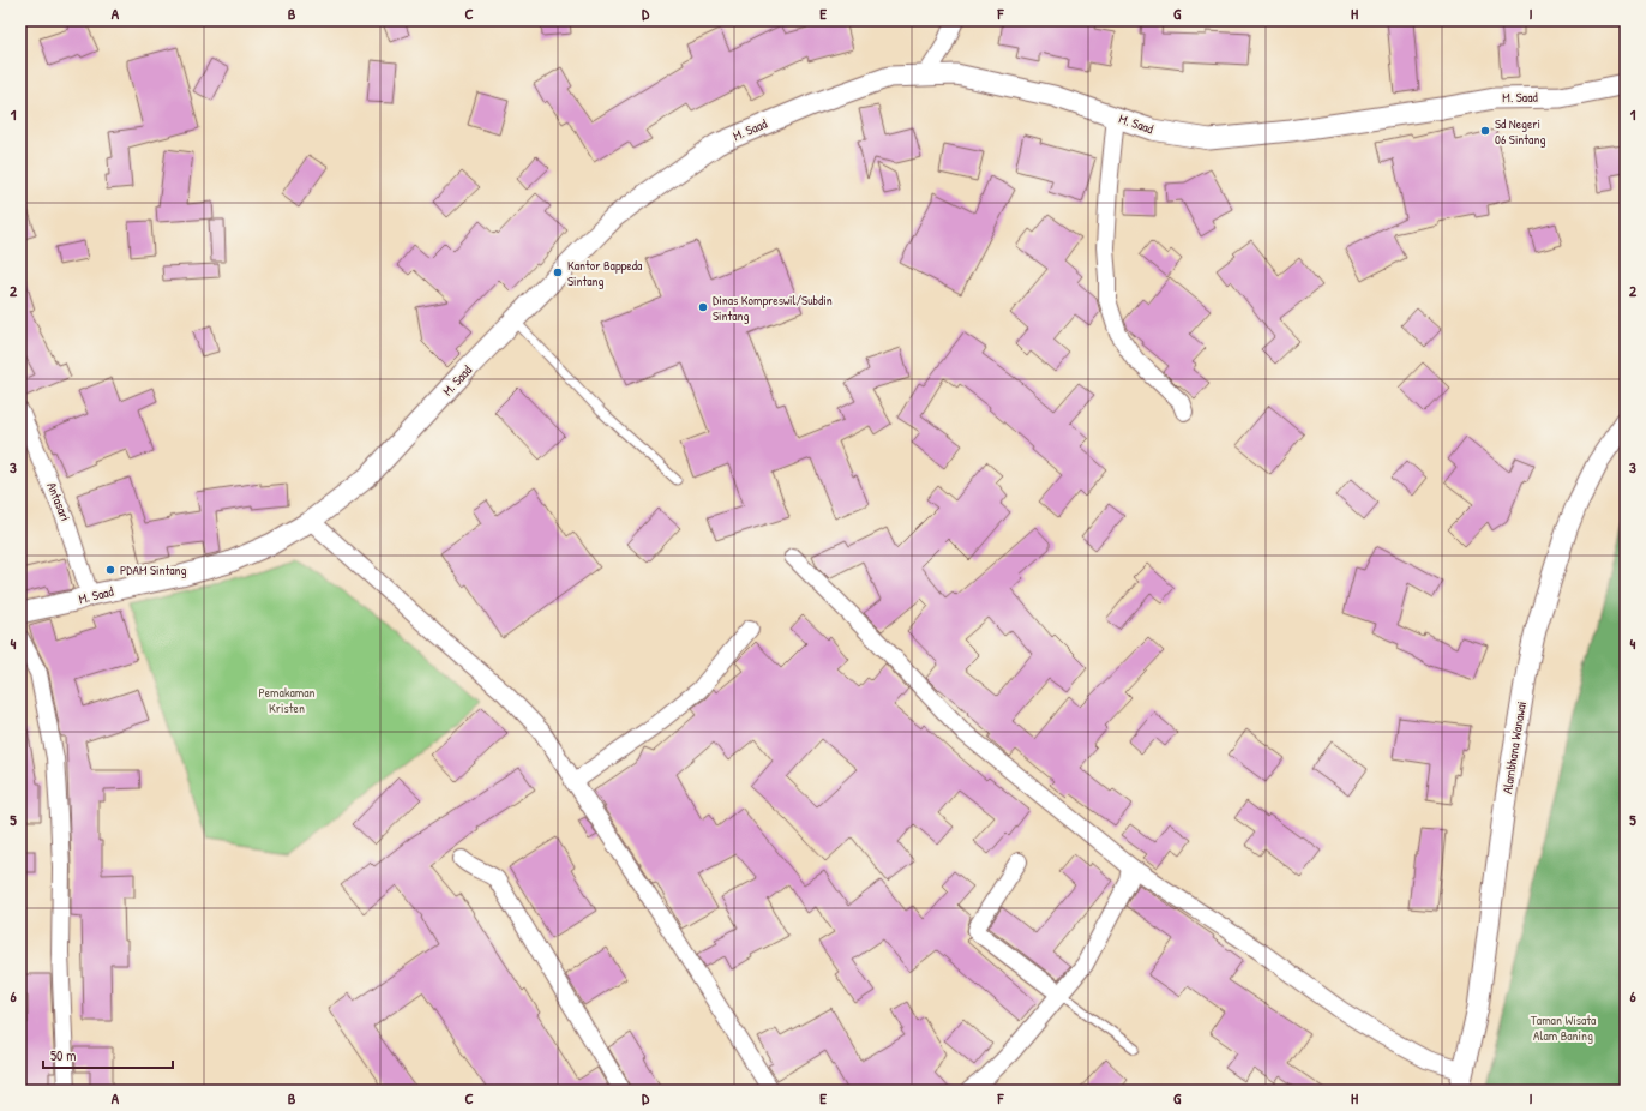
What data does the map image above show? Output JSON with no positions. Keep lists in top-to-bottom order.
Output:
{
  "streets": {
    "street": ["M. Saad", "Antasari", "Alambhana Wanawai"]
  },
  "crossings": [
    ["M. Saad", "Antasari"]
  ],
  "parks": ["Pemakaman Kristen", "Taman Wisata Alam Baning"],
  "places": [
    "Sd Negeri 06 Sintang",
    "Kantor Bappeda Sintang",
    "Dinas Kompreswil/Subdin Sintang",
    "PDAM Sintang"
  ],
  "scale_bar": "50 m",
  "grid": {
    "columns": [
      "A",
      "B",
      "C",
      "D",
      "E",
      "F",
      "G",
      "H",
      "I"
    ],
    "rows": [
      "1",
      "2",
      "3",
      "4",
      "5",
      "6"
    ]
  }
}
